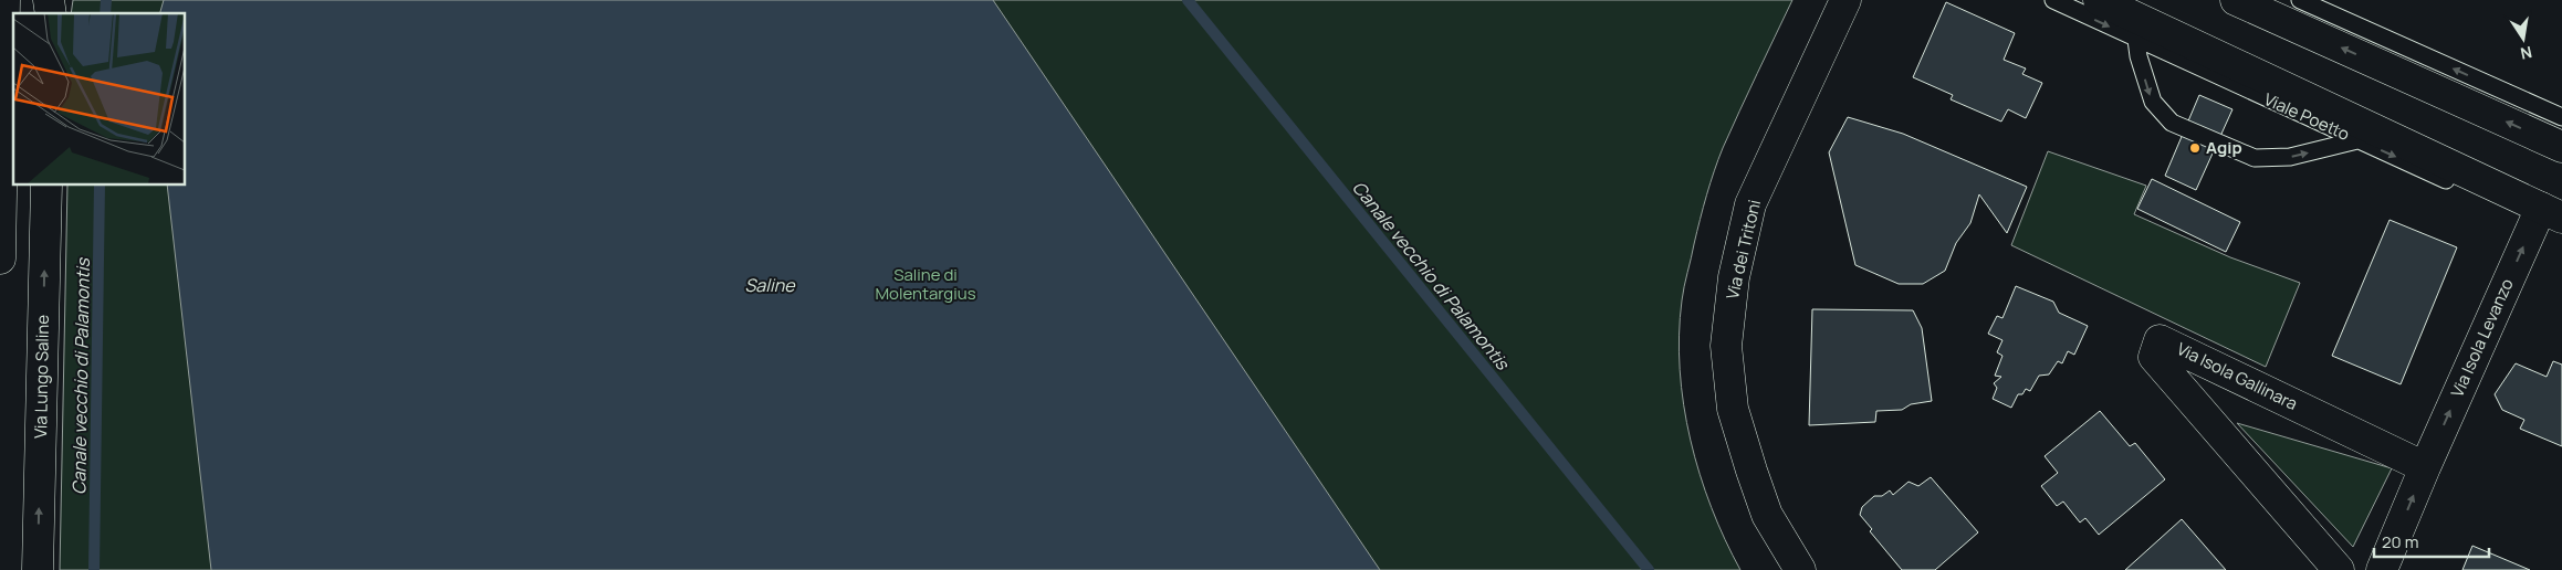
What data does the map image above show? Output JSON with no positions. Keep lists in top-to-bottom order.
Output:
{
  "streets": {
    "street": [
      "Viale Poetto",
      "Via dei Tritoni",
      "Via Isola Levanzo",
      "Via Lungo Saline",
      "Via Isola Gallinara"
    ]
  },
  "crossings": [
    ["Viale Poetto", "Via Isola Levanzo"],
    ["Via Isola Levanzo", "Via Isola Gallinara"]
  ],
  "one_way": ["Via Isola Levanzo", "Via Lungo Saline"],
  "water": ["Canale vecchio di Palamontis", "Saline"],
  "parks": ["Saline di Molentargius"],
  "places": ["Agip"],
  "scale_bar": "20 m",
  "north": "bottom"
}
